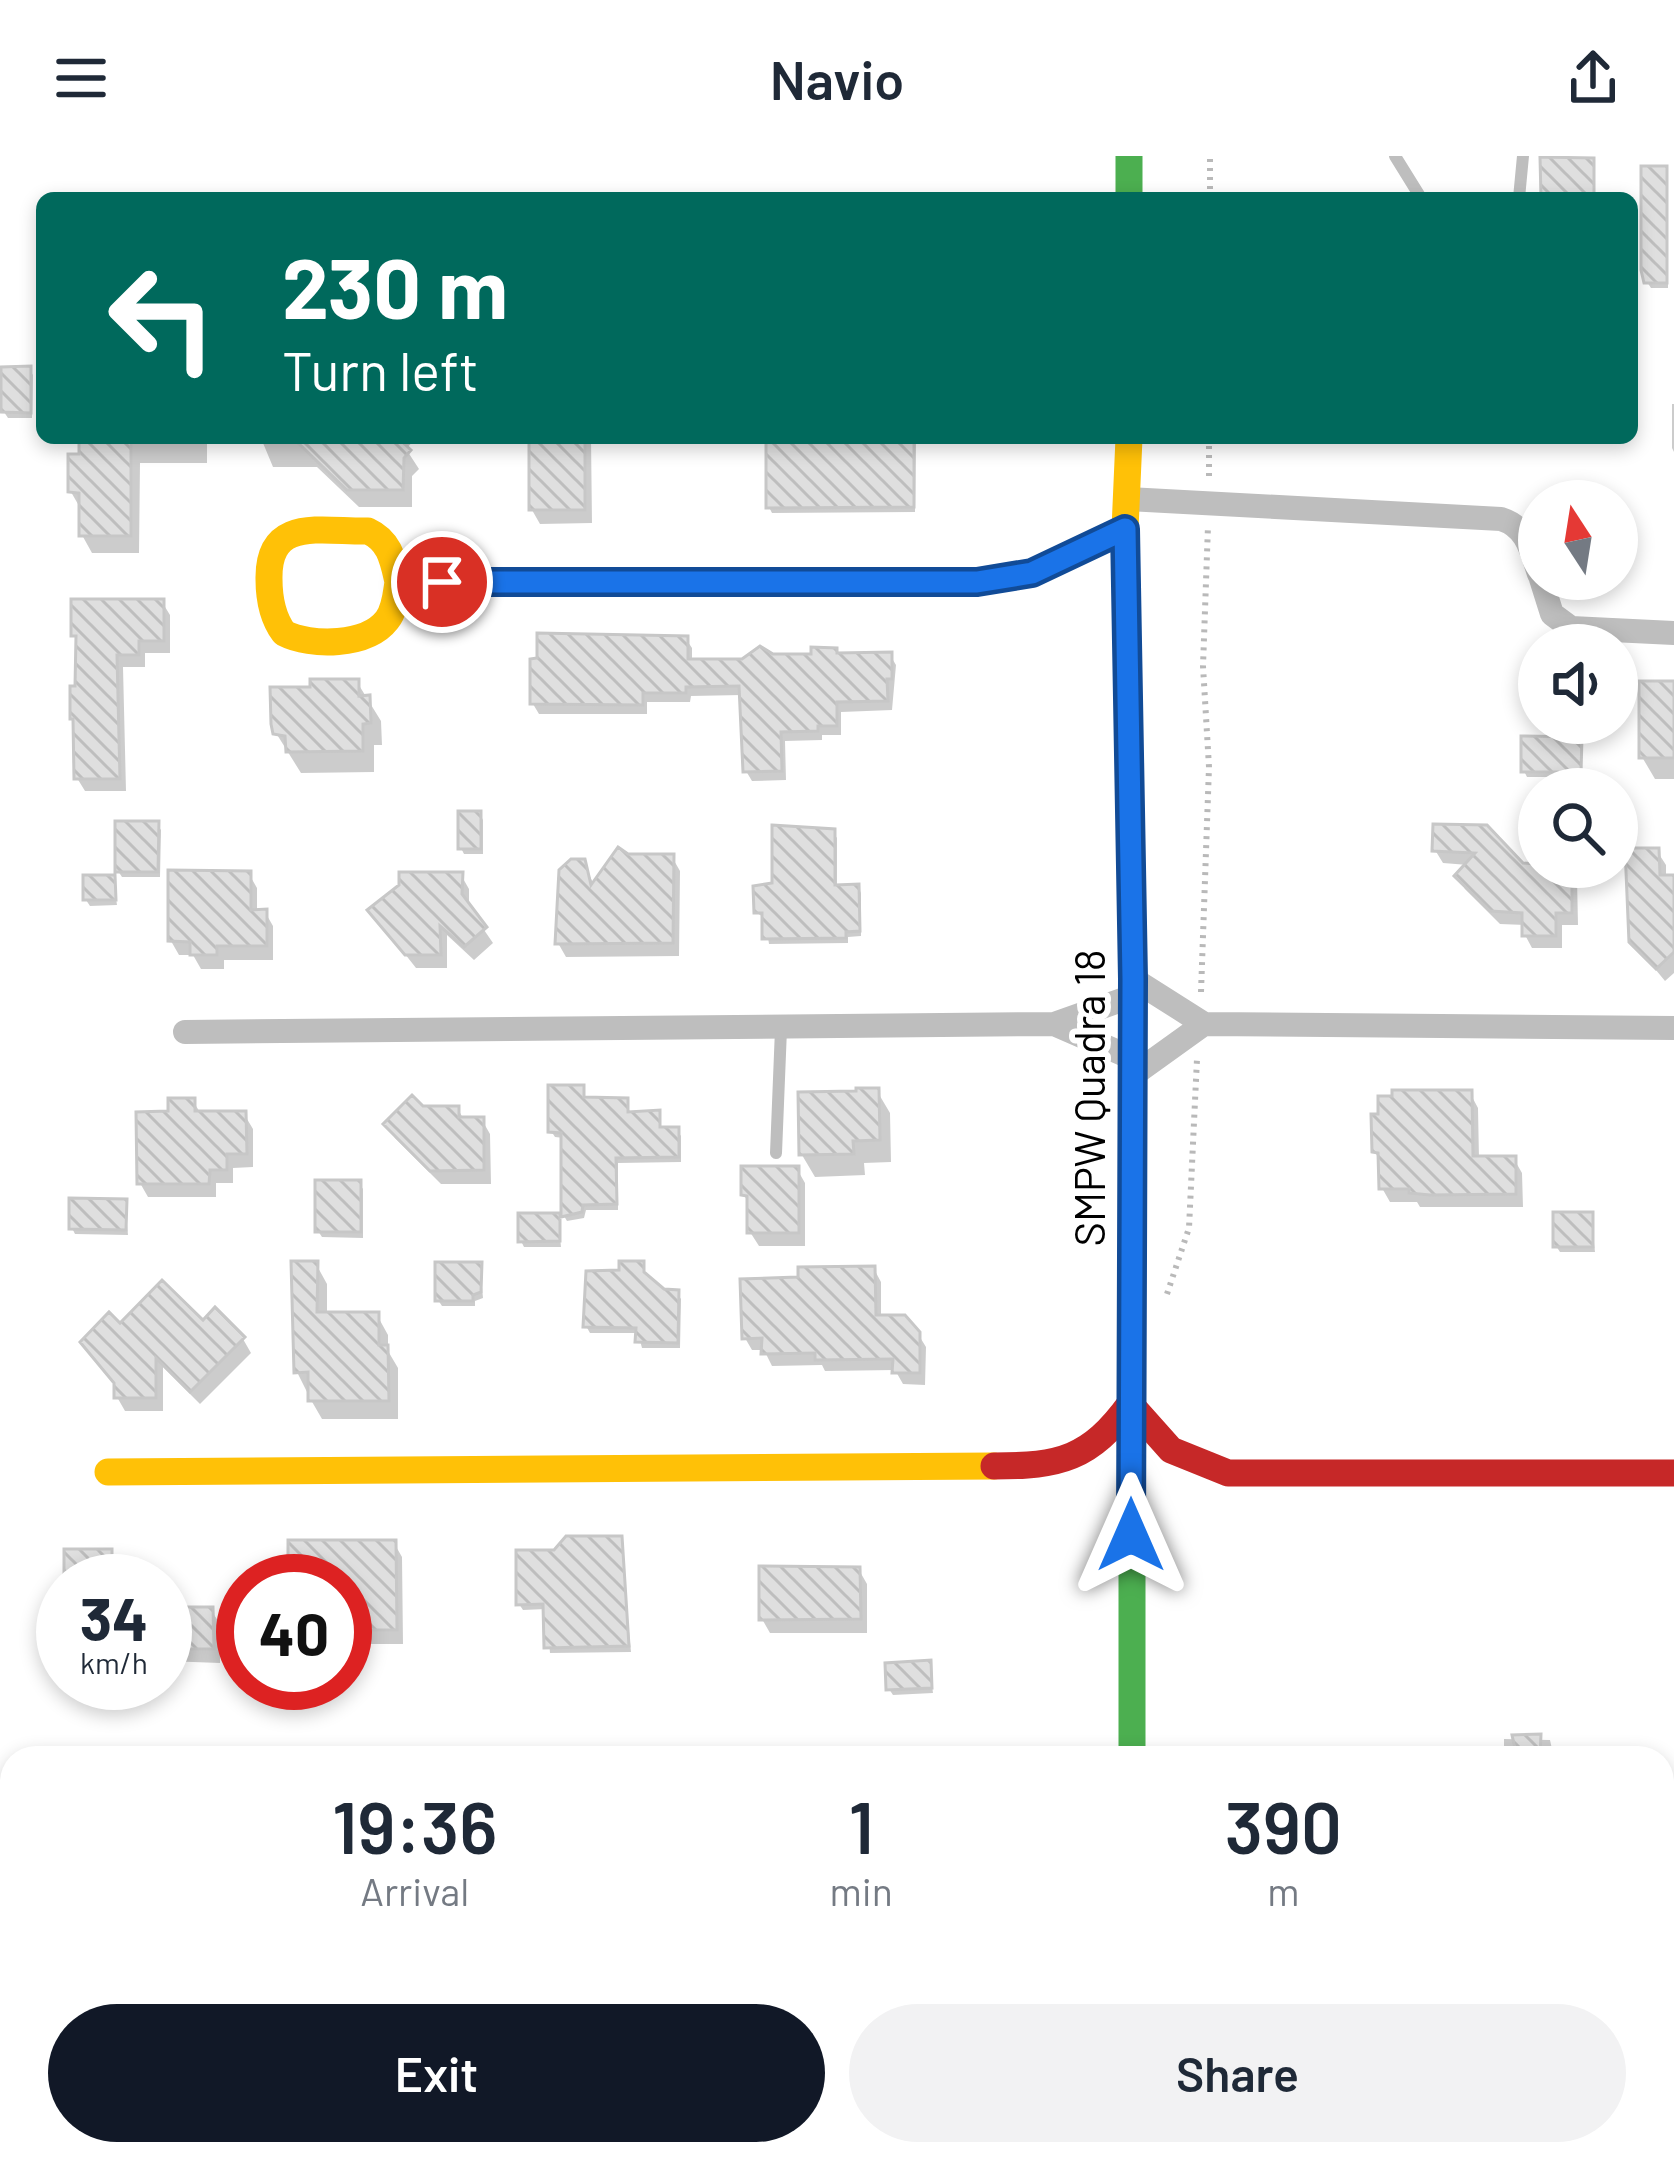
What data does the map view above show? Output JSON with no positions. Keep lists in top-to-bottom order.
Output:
{
  "streets": {
    "street": ["SMPW Quadra 18"]
  },
  "north": "top",
  "page": {
    "header": "Navio",
    "turn": ["230 m", "Turn left"],
    "speed": "34 km/h",
    "limit": "40",
    "eta": [
      "19:36",
      "Arrival",
      "1",
      "min",
      "390",
      "m"
    ],
    "buttons": ["Exit", "Share"]
  }
}
